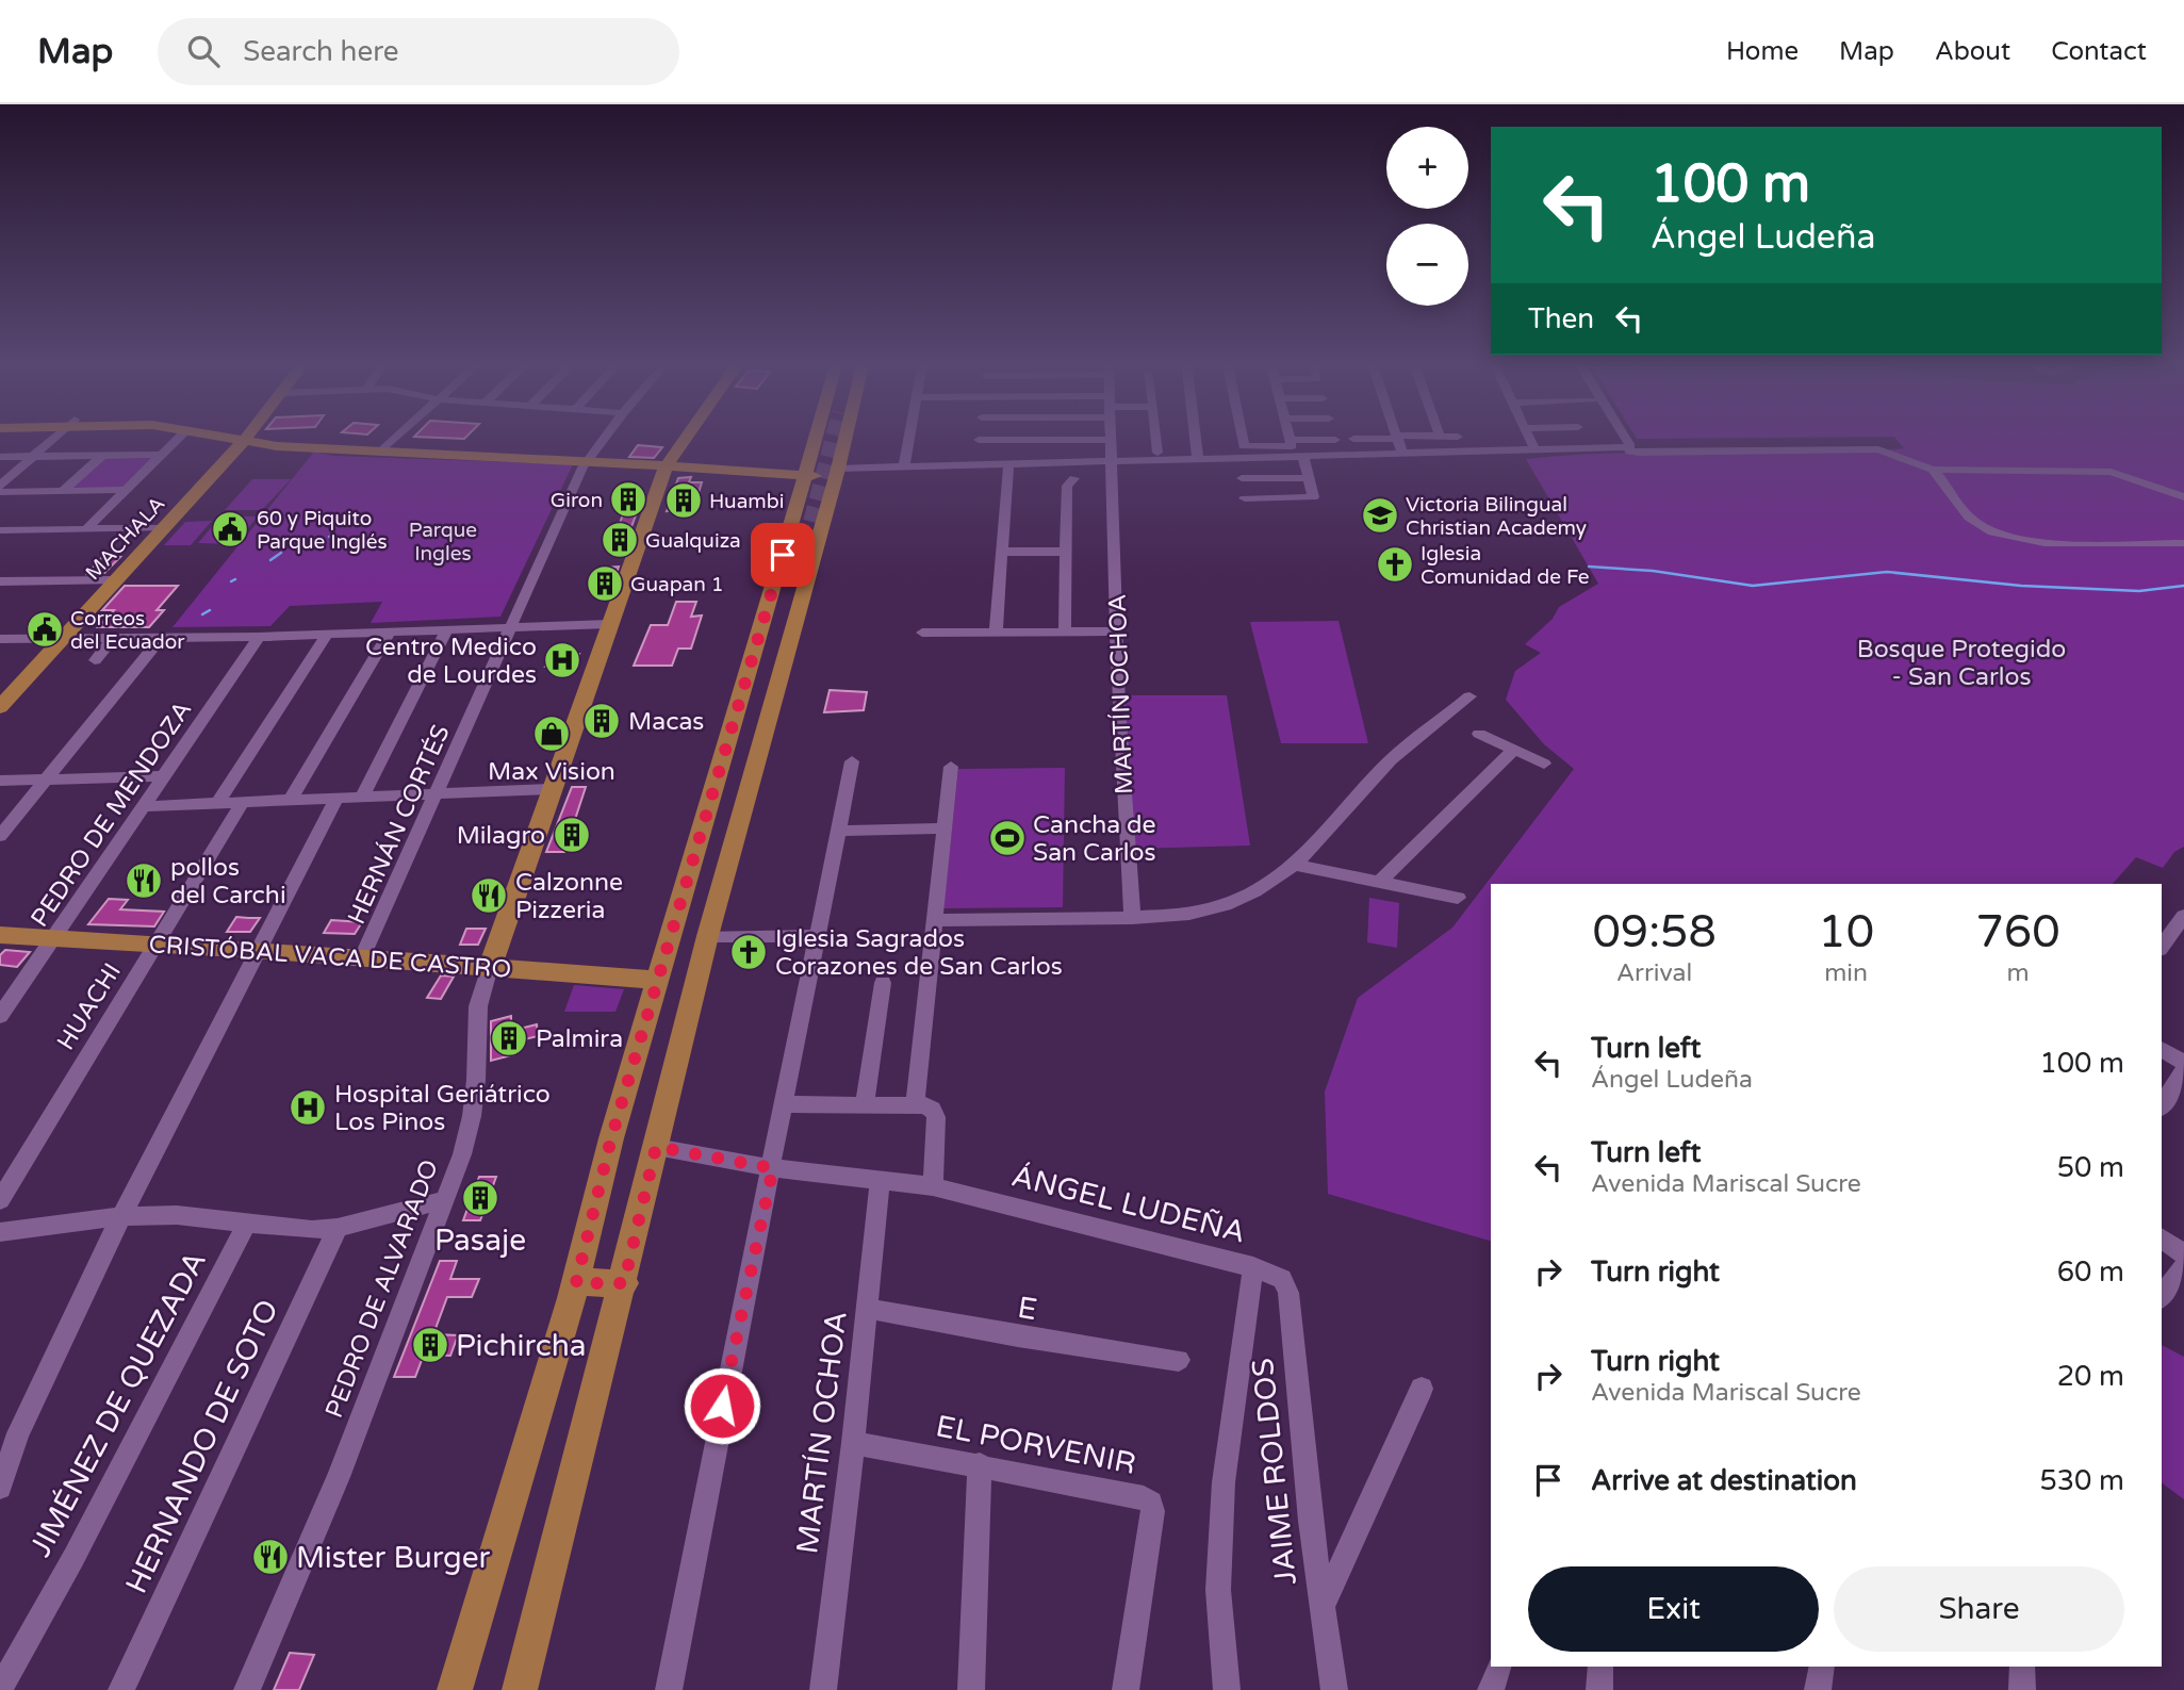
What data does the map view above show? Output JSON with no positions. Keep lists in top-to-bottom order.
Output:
{
  "streets": {
    "main road": ["MACHALA", "CRISTÓBAL VACA DE CASTRO", "PEDRO DE ALVARADO"],
    "street": [
      "MARTÍN OCHOA",
      "PEDRO DE MENDOZA",
      "HERNÁN CORTÉS",
      "HUACHI",
      "ÁNGEL LUDEÑA",
      "E",
      "JIMÉNEZ DE QUEZADA",
      "EL PORVENIR",
      "HERNANDO DE SOTO",
      "JAIME ROLDOS"
    ]
  },
  "crossings": [
    ["MARTÍN OCHOA", "ÁNGEL LUDEÑA"],
    ["MARTÍN OCHOA", "E"],
    ["MARTÍN OCHOA", "EL PORVENIR"],
    ["PEDRO DE MENDOZA", "CRISTÓBAL VACA DE CASTRO"],
    ["HERNÁN CORTÉS", "CRISTÓBAL VACA DE CASTRO"],
    ["CRISTÓBAL VACA DE CASTRO", "HUACHI"],
    ["CRISTÓBAL VACA DE CASTRO", "PEDRO DE ALVARADO"],
    ["ÁNGEL LUDEÑA", "JAIME ROLDOS"]
  ],
  "parks": ["Parque Ingles", "Bosque Protegido - San Carlos"],
  "places": {
    "building": [
      "Giron",
      "Huambi",
      "Gualquiza",
      "Guapan 1",
      "Macas",
      "Milagro",
      "Palmira",
      "Pasaje",
      "Pichircha"
    ],
    "school or university": ["Victoria Bilingual Christian Academy"],
    "public building": ["60 y Piquito Parque Inglés", "Correos del Ecuador"],
    "church": ["Iglesia Comunidad de Fe", "Iglesia Sagrados Corazones de San Carlos"],
    "hospital": ["Centro Medico de Lourdes", "Hospital Geriátrico Los Pinos"],
    "shop": ["Max Vision"],
    "sports": ["Cancha de San Carlos"],
    "restaurant": ["pollos del Carchi", "Calzonne Pizzeria", "Mister Burger"]
  },
  "page": {
    "header": "Map",
    "search": "Search here",
    "nav": [
      "Home",
      "Map",
      "About",
      "Contact"
    ],
    "map_buttons": ["+", "−"],
    "turn": ["100 m", "Ángel Ludeña"],
    "then": "Then",
    "eta": [
      "09:58",
      "Arrival",
      "10",
      "min",
      "760",
      "m"
    ],
    "list": [
      {
        "name": "Turn left",
        "note": "Ángel Ludeña",
        "value": "100 m"
      },
      {
        "name": "Turn left",
        "note": "Avenida Mariscal Sucre",
        "value": "50 m"
      },
      {
        "name": "Turn right",
        "value": "60 m"
      },
      {
        "name": "Turn right",
        "note": "Avenida Mariscal Sucre",
        "value": "20 m"
      },
      {
        "name": "Arrive at destination",
        "value": "530 m"
      }
    ],
    "buttons": ["Exit", "Share"]
  }
}
